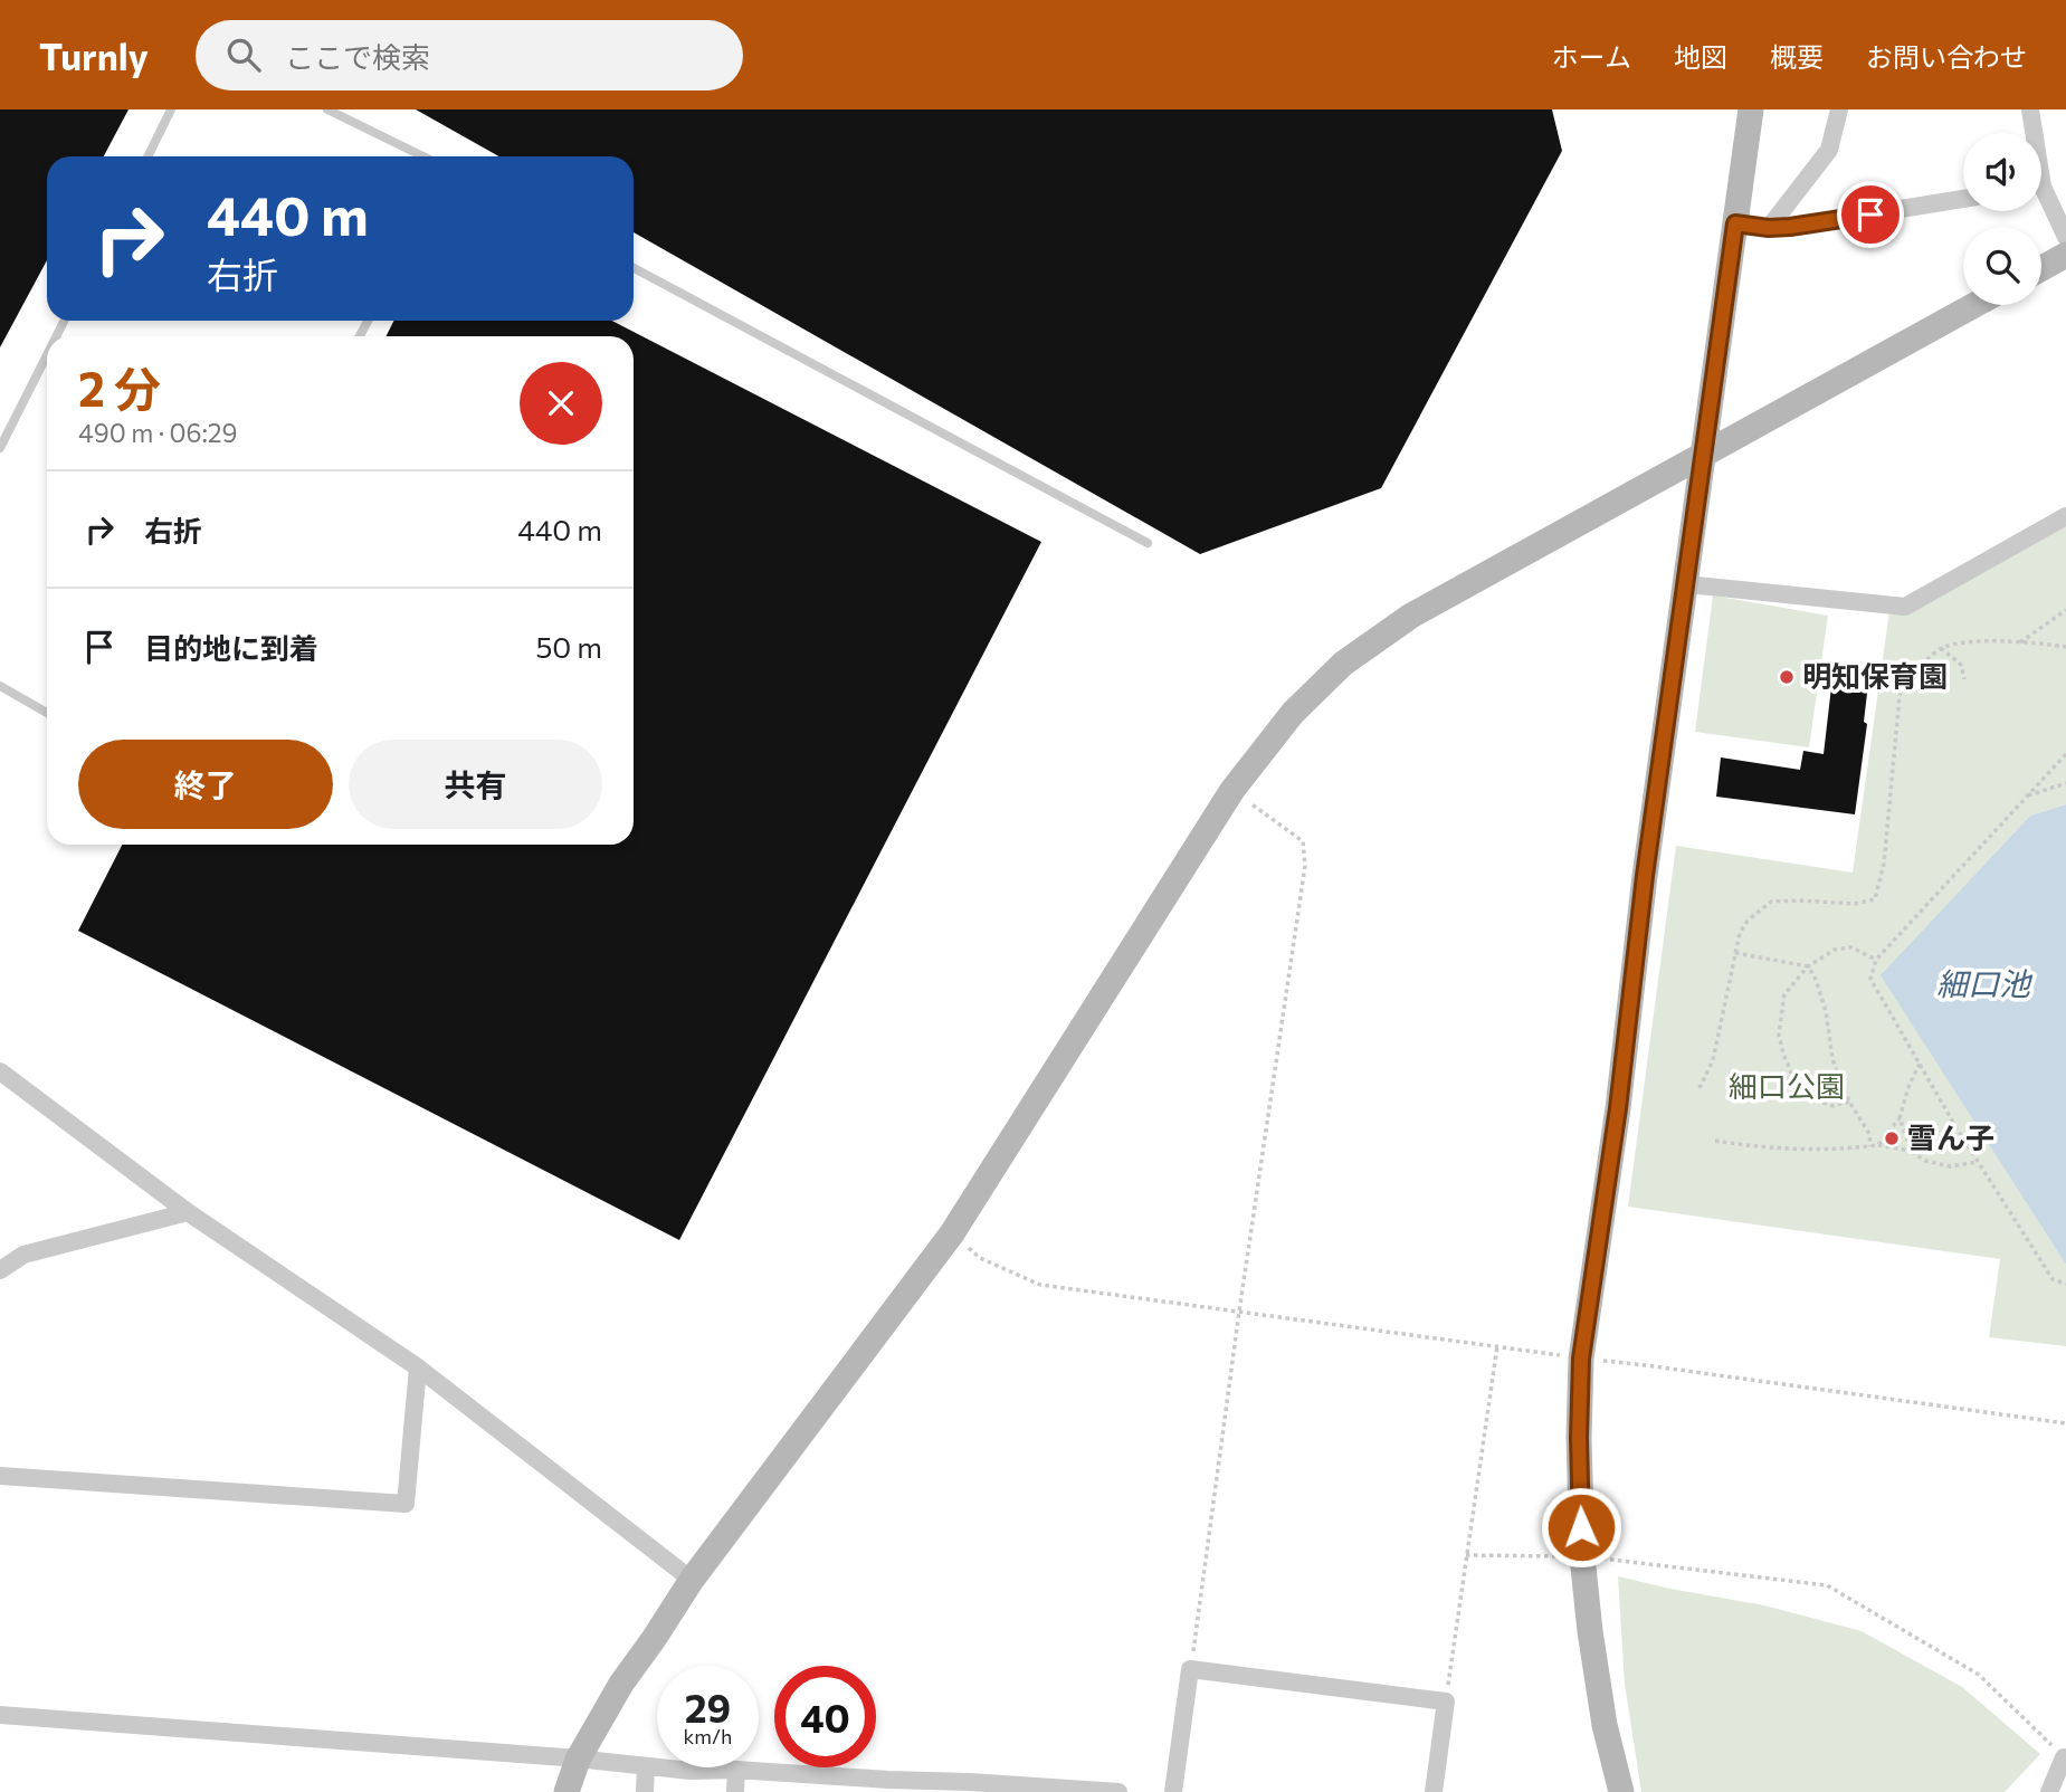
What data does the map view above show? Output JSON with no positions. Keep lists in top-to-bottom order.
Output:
{
  "water": ["細口池"],
  "parks": ["細口公園"],
  "places": ["明知保育園", "雪ん子"],
  "page": {
    "header": "Turnly",
    "search": "ここで検索",
    "nav": [
      "ホーム",
      "地図",
      "概要",
      "お問い合わせ"
    ],
    "turn": ["440 m", "右折"],
    "heading": ["2 分", "490 m · 06:29"],
    "list": [
      {
        "name": "右折",
        "value": "440 m"
      },
      {
        "name": "目的地に到着",
        "value": "50 m"
      }
    ],
    "buttons": ["終了", "共有"],
    "speed": "29 km/h",
    "limit": "40"
  }
}
